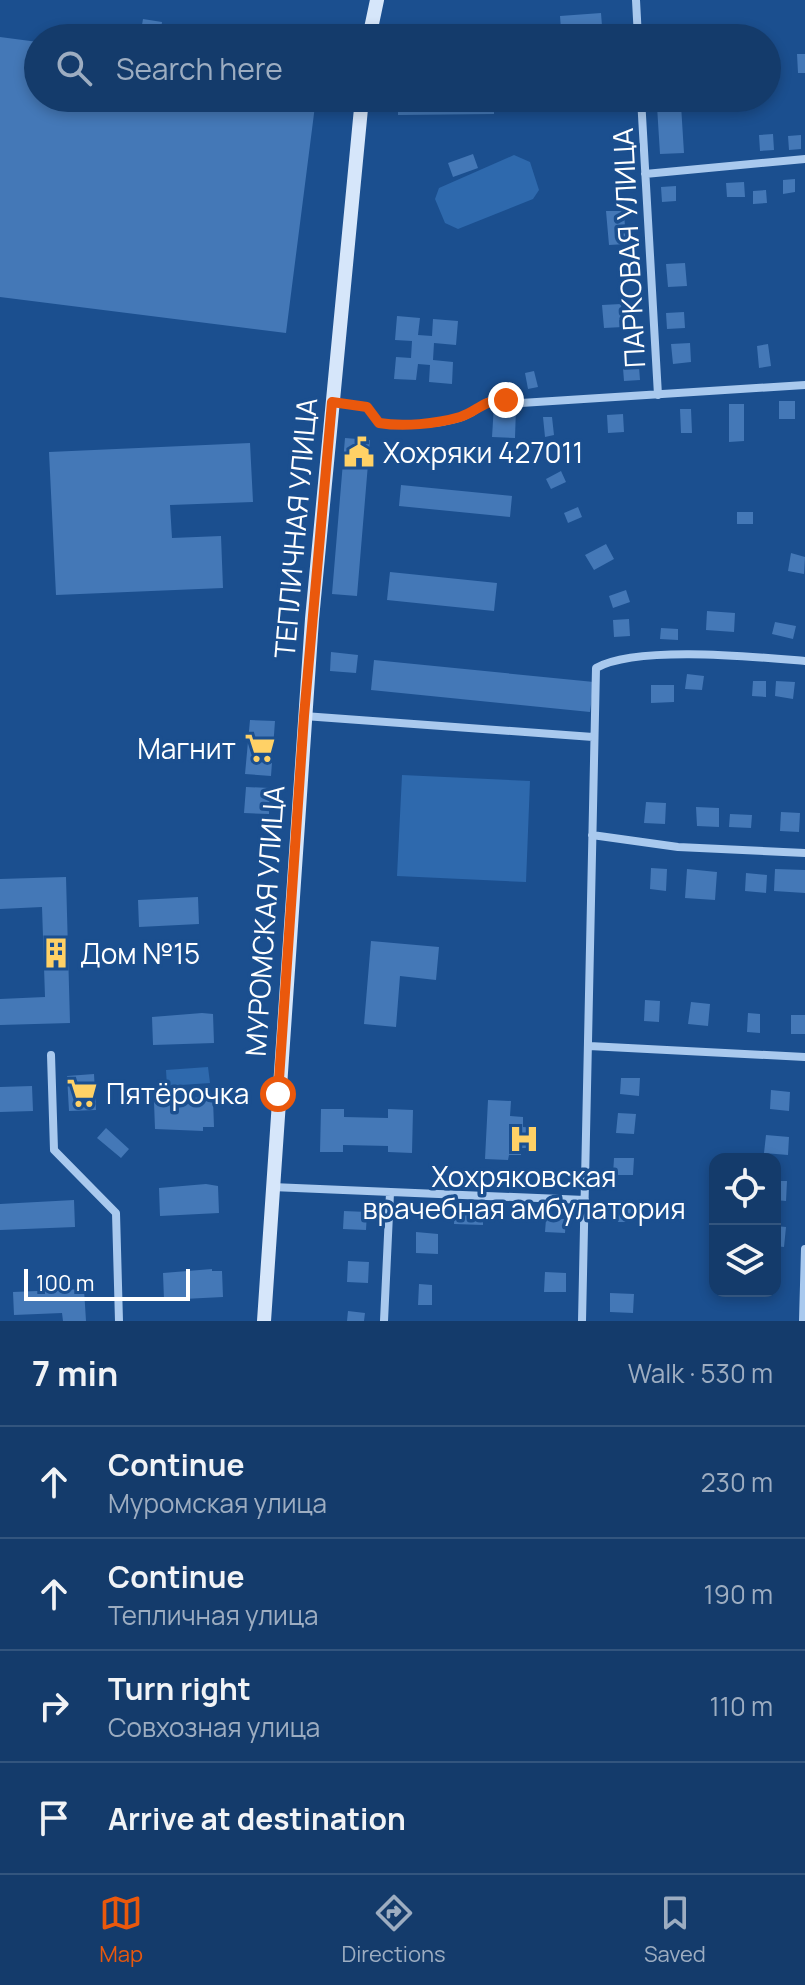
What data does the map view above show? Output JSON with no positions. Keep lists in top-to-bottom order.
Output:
{
  "streets": {
    "street": ["ПАРКОВАЯ УЛИЦА", "ТЕПЛИЧНАЯ УЛИЦА", "МУРОМСКАЯ УЛИЦА"]
  },
  "crossings": [
    ["ТЕПЛИЧНАЯ УЛИЦА", "МУРОМСКАЯ УЛИЦА"]
  ],
  "places": {
    "public building": ["Хохряки 427011"],
    "supermarket": ["Магнит", "Пятёрочка"],
    "building": ["Дом №15"],
    "hospital": ["Хохряковская врачебная амбулатория"]
  },
  "scale_bar": "100 m",
  "page": {
    "search": "Search here",
    "scale": "100 m",
    "heading": ["7 min", "Walk · 530 m"],
    "list": [
      ["Continue", "Муромская улица", "230 m"],
      ["Continue", "Тепличная улица", "190 m"],
      ["Turn right", "Совхозная улица", "110 m"],
      "Arrive at destination"
    ],
    "nav": ["Map", "Directions", "Saved"]
  }
}
